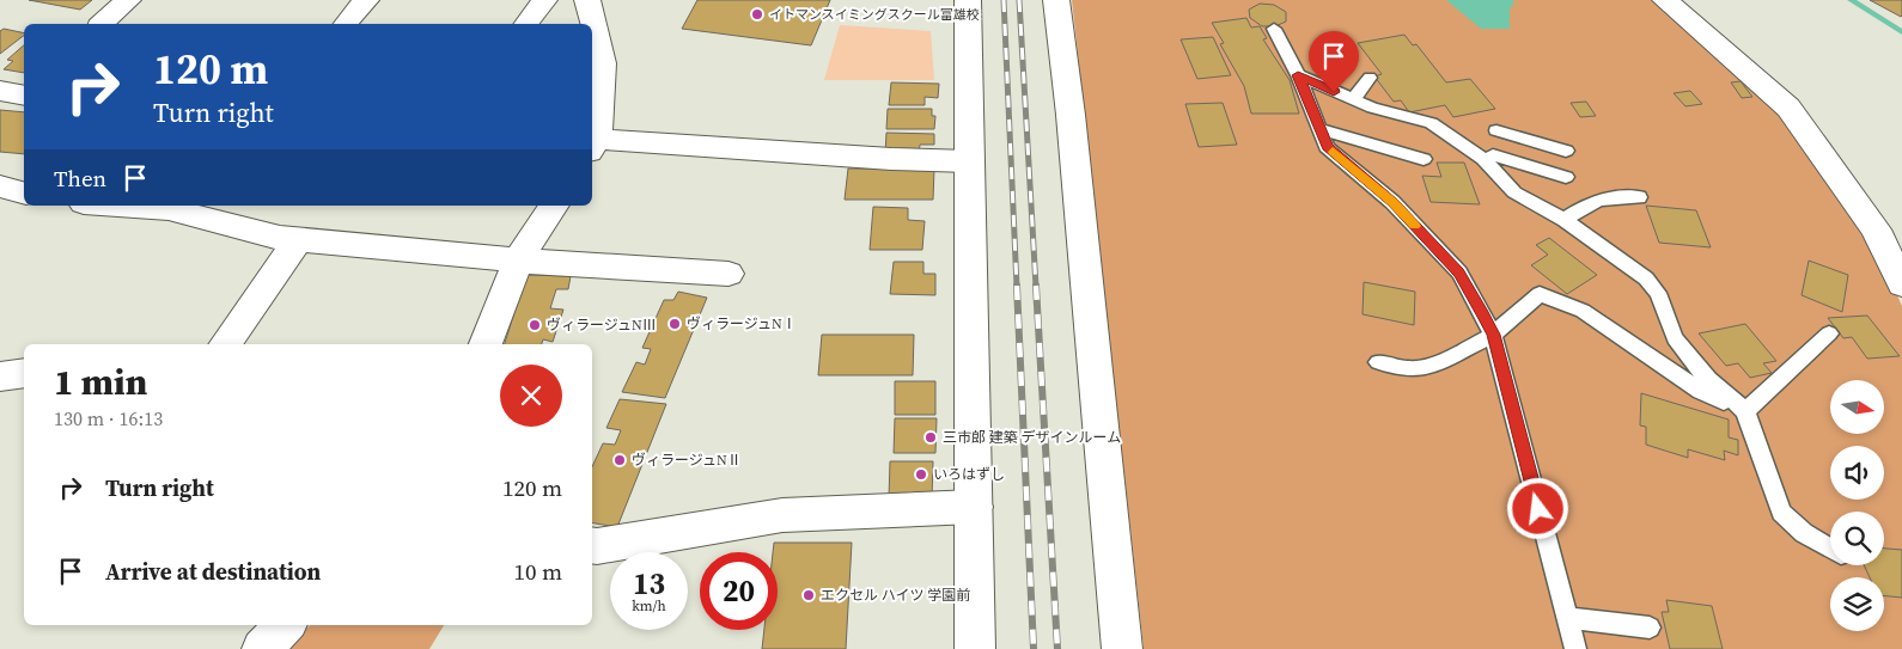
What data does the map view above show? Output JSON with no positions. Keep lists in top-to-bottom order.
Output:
{
  "places": [
    "イトマンスイミングスクール富雄校",
    "ヴィラージュNⅠ",
    "ヴィラージュNⅢ",
    "三市郎 建築 デザインルーム",
    "ヴィラージュNⅡ",
    "いろはずし",
    "エクセル ハイツ 学園前"
  ],
  "north": "right",
  "page": {
    "turn": ["120 m", "Turn right"],
    "then": "Then",
    "heading": ["1 min", "130 m · 16:13"],
    "list": [
      {
        "name": "Turn right",
        "value": "120 m"
      },
      {
        "name": "Arrive at destination",
        "value": "10 m"
      }
    ],
    "speed": "13 km/h",
    "limit": "20"
  }
}
